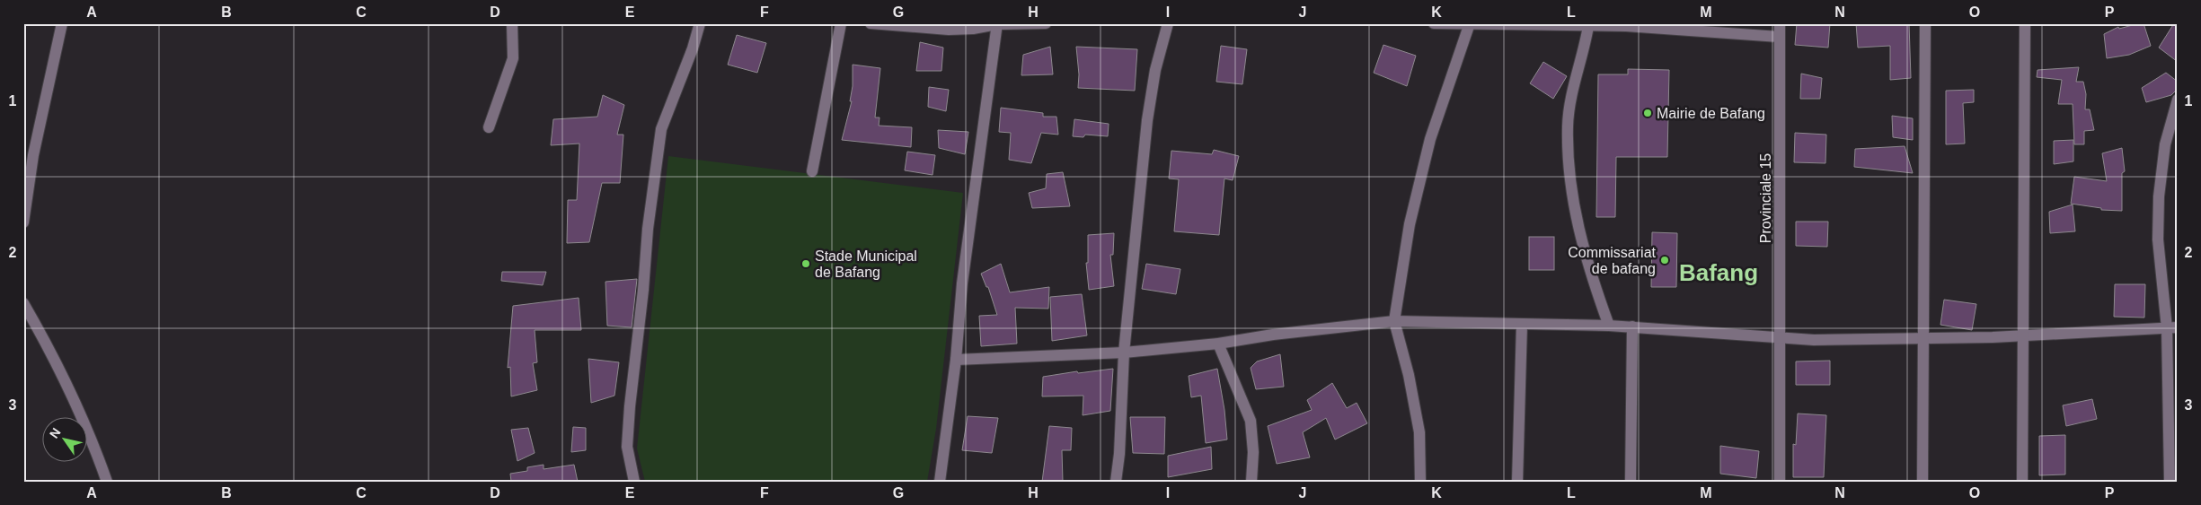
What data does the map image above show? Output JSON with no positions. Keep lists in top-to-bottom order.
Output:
{
  "streets": {
    "street": ["Provinciale 15"]
  },
  "districts": ["Bafang"],
  "places": ["Mairie de Bafang", "Commissariat de bafang", "Stade Municipal de Bafang"],
  "north": "top left",
  "grid": {
    "columns": [
      "A",
      "B",
      "C",
      "D",
      "E",
      "F",
      "G",
      "H",
      "I",
      "J",
      "K",
      "L",
      "M",
      "N",
      "O",
      "P"
    ],
    "rows": ["1", "2", "3"]
  }
}
